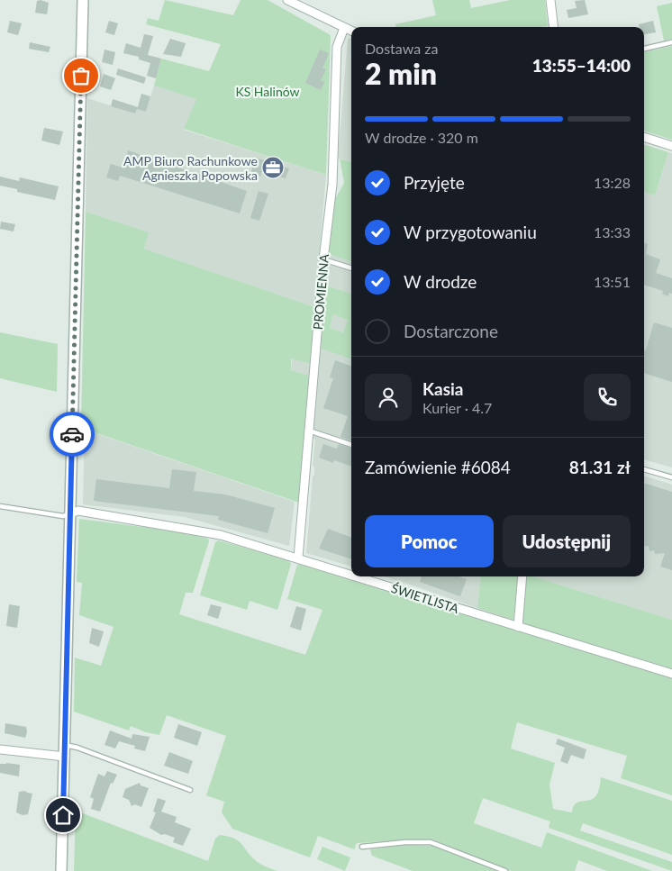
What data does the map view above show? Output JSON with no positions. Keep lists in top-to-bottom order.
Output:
{
  "streets": {
    "street": ["PROMIENNA", "ŚWIETLISTA"]
  },
  "crossings": [
    ["PROMIENNA", "ŚWIETLISTA"]
  ],
  "parks": ["KS Halinów"],
  "places": {
    "office": ["AMP Biuro Rachunkowe Agnieszka Popowska"]
  },
  "page": {
    "heading": ["2 min", "Dostawa za", "13:55–14:00"],
    "panel": [
      "Kasia",
      "Kurier · 4.7",
      "Zamówienie #6084",
      "81.31 zł"
    ],
    "bar": "W drodze · 320 m",
    "list": [
      ["Przyjęte", "13:28"],
      ["W przygotowaniu", "13:33"],
      ["W drodze", "13:51"],
      "Dostarczone"
    ],
    "buttons": ["Pomoc", "Udostępnij"]
  }
}
